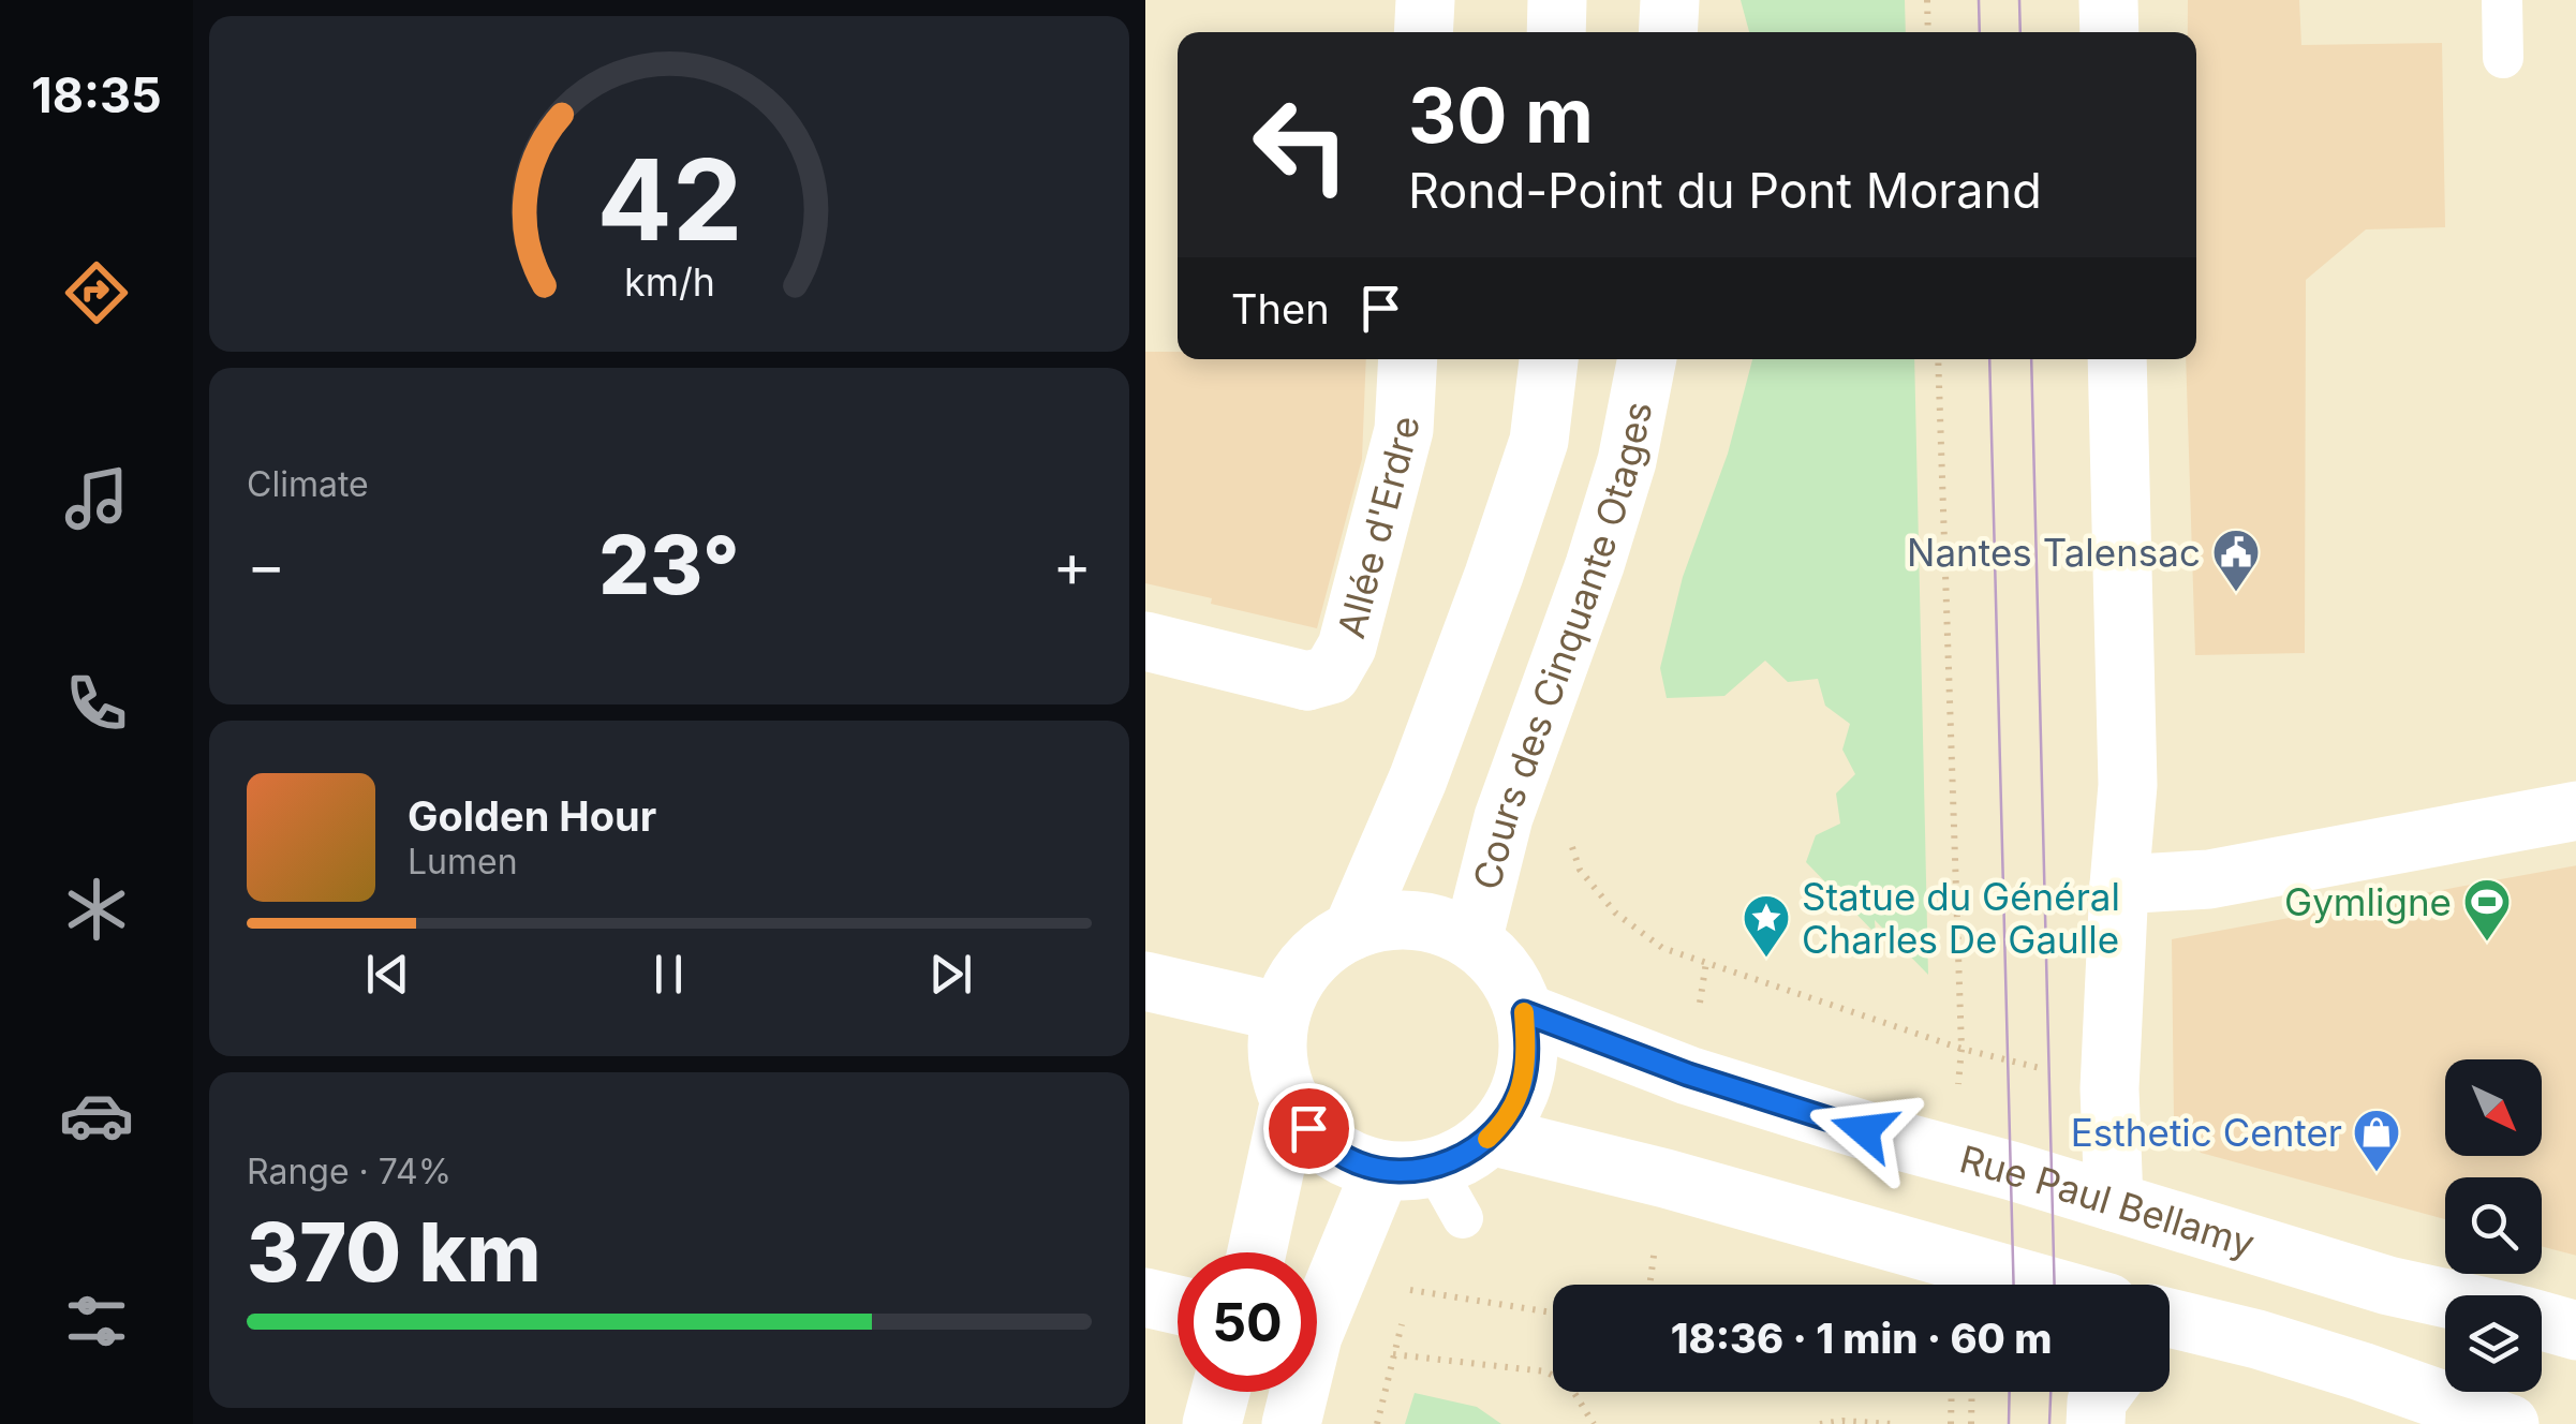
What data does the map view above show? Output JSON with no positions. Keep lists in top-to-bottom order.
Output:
{
  "streets": {
    "main road": ["Allée d'Erdre", "Cours des Cinquante Otages", "Rue Paul Bellamy"]
  },
  "crossings": [
    ["Cours des Cinquante Otages", "Rue Paul Bellamy"]
  ],
  "places": {
    "public building": ["Nantes Talensac"],
    "sports": ["Gymligne"],
    "place": ["Statue du Général Charles De Gaulle"],
    "shop": ["Esthetic Center"]
  },
  "north": "bottom right",
  "page": {
    "tabs": "18:35",
    "turn": ["30 m", "Rond-Point du Pont Morand"],
    "then": "Then",
    "tile": [
      "Climate",
      ["Range · 74%", "370 km"]
    ],
    "heat": ["−", "23°", "+"],
    "song": ["Golden Hour", "Lumen"],
    "limit": "50",
    "trip": "18:36 · 1 min · 60 m",
    "gauge": ["42", "km/h"]
  }
}
